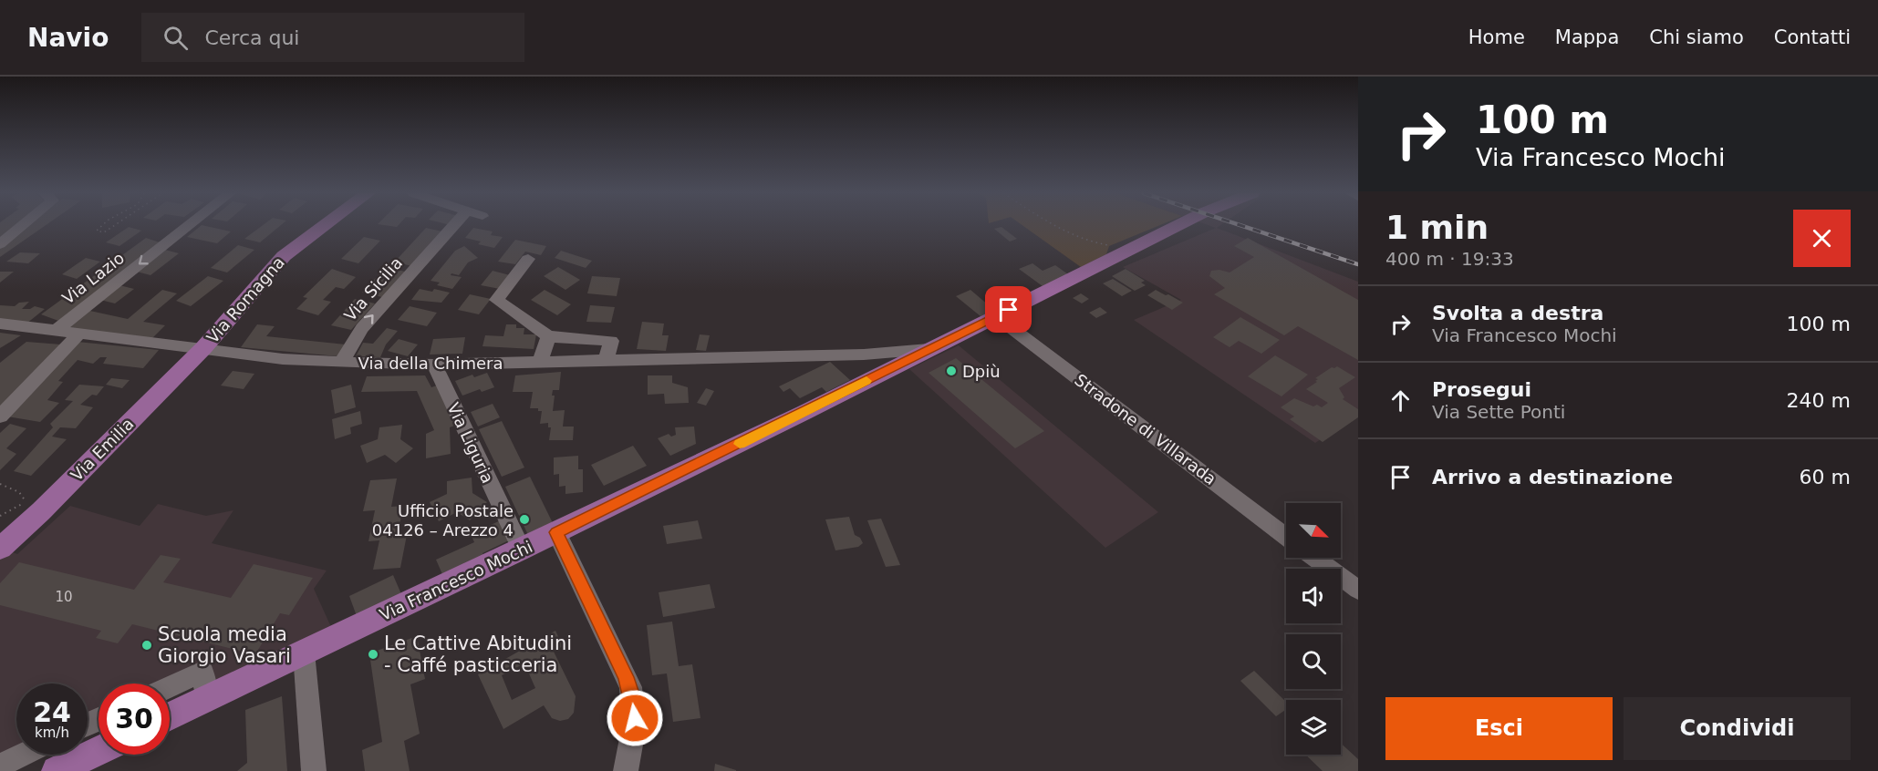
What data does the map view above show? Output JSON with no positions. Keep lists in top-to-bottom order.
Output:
{
  "streets": {
    "main road": ["Via Romagna", "Via Emilia", "Via Francesco Mochi"],
    "street": [
      "Via Lazio",
      "Via Sicilia",
      "Via della Chimera",
      "Stradone di Villarada",
      "Via Liguria"
    ]
  },
  "crossings": [
    ["Via Lazio", "Via della Chimera"],
    ["Via Sicilia", "Via della Chimera"],
    ["Via Romagna", "Via della Chimera"],
    ["Via Romagna", "Via Emilia"],
    ["Via della Chimera", "Via Liguria"],
    ["Via della Chimera", "Via Emilia"],
    ["Via della Chimera", "Via Francesco Mochi"],
    ["Stradone di Villarada", "Via Francesco Mochi"],
    ["Via Liguria", "Via Francesco Mochi"]
  ],
  "one_way": ["Via Lazio", "Via Sicilia"],
  "places": [
    "Dpiù",
    "Ufficio Postale 04126 – Arezzo 4",
    "Scuola media Giorgio Vasari",
    "Le Cattive Abitudini - Caffé pasticceria"
  ],
  "house_numbers": ["10"],
  "north": "bottom right",
  "page": {
    "header": "Navio",
    "search": "Cerca qui",
    "nav": [
      "Home",
      "Mappa",
      "Chi siamo",
      "Contatti"
    ],
    "turn": ["100 m", "Via Francesco Mochi"],
    "heading": ["1 min", "400 m · 19:33"],
    "list": [
      {
        "name": "Svolta a destra",
        "note": "Via Francesco Mochi",
        "value": "100 m"
      },
      {
        "name": "Prosegui",
        "note": "Via Sette Ponti",
        "value": "240 m"
      },
      {
        "name": "Arrivo a destinazione",
        "value": "60 m"
      }
    ],
    "speed": "24 km/h",
    "limit": "30",
    "buttons": ["Esci", "Condividi"]
  }
}
